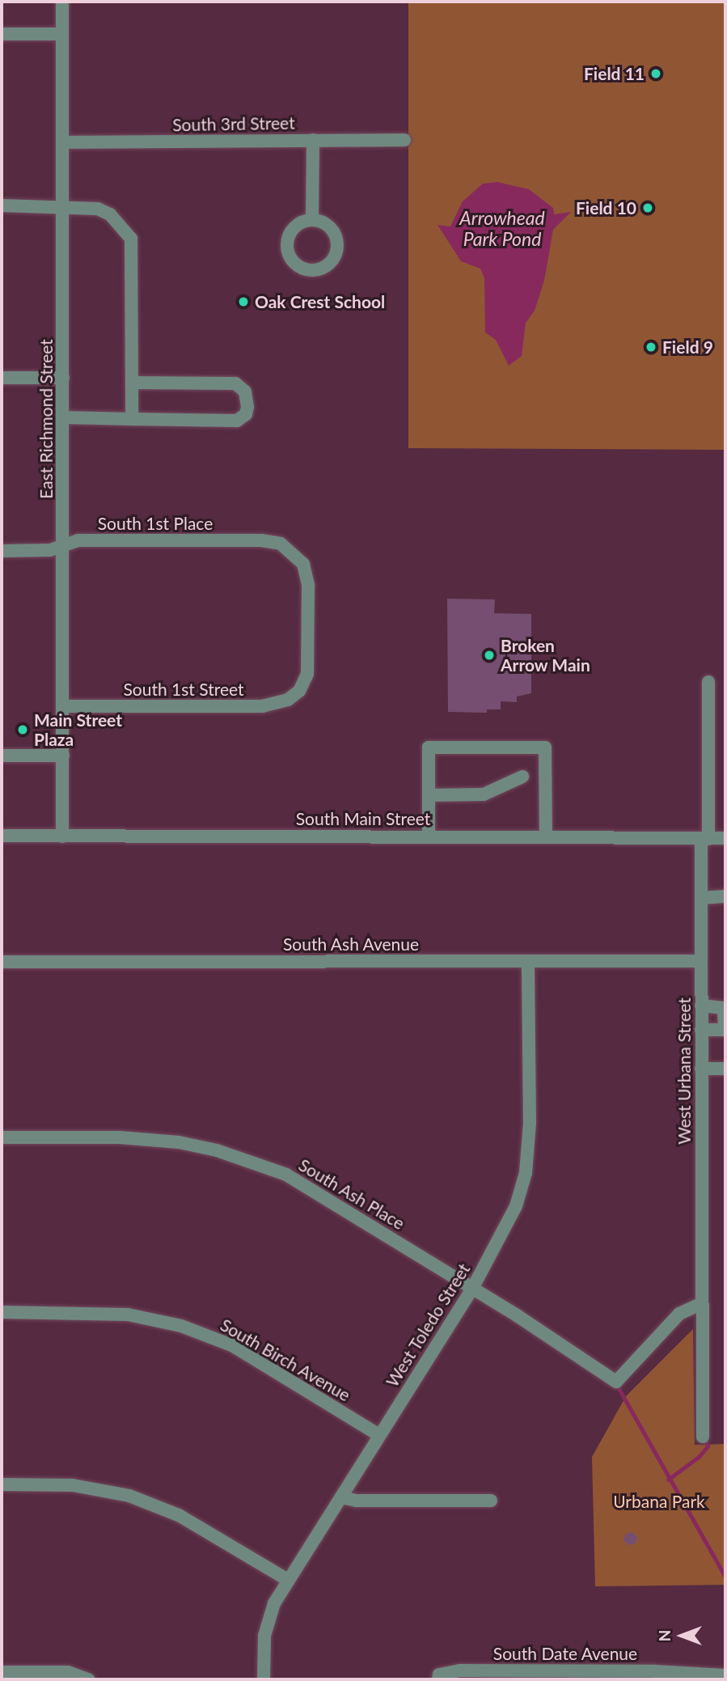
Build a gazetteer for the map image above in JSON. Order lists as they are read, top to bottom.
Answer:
{
  "streets": {
    "street": [
      "South 3rd Street",
      "East Richmond Street",
      "South 1st Place",
      "South 1st Street",
      "South Main Street",
      "South Ash Avenue",
      "West Urbana Street",
      "South Ash Place",
      "West Toledo Street",
      "South Birch Avenue",
      "South Date Avenue"
    ]
  },
  "crossings": [
    ["South 3rd Street", "East Richmond Street"],
    ["East Richmond Street", "South 1st Place"],
    ["East Richmond Street", "South 1st Street"],
    ["East Richmond Street", "South Main Street"],
    ["South 1st Place", "South 1st Street"],
    ["South Main Street", "West Urbana Street"],
    ["South Ash Avenue", "West Urbana Street"],
    ["South Ash Avenue", "West Toledo Street"],
    ["West Urbana Street", "South Ash Place"],
    ["South Ash Place", "West Toledo Street"],
    ["West Toledo Street", "South Birch Avenue"]
  ],
  "water": ["Arrowhead Park Pond"],
  "parks": ["Urbana Park"],
  "places": [
    "Field 11",
    "Field 10",
    "Oak Crest School",
    "Field 9",
    "Broken Arrow Main",
    "Main Street Plaza"
  ],
  "north": "left"
}
